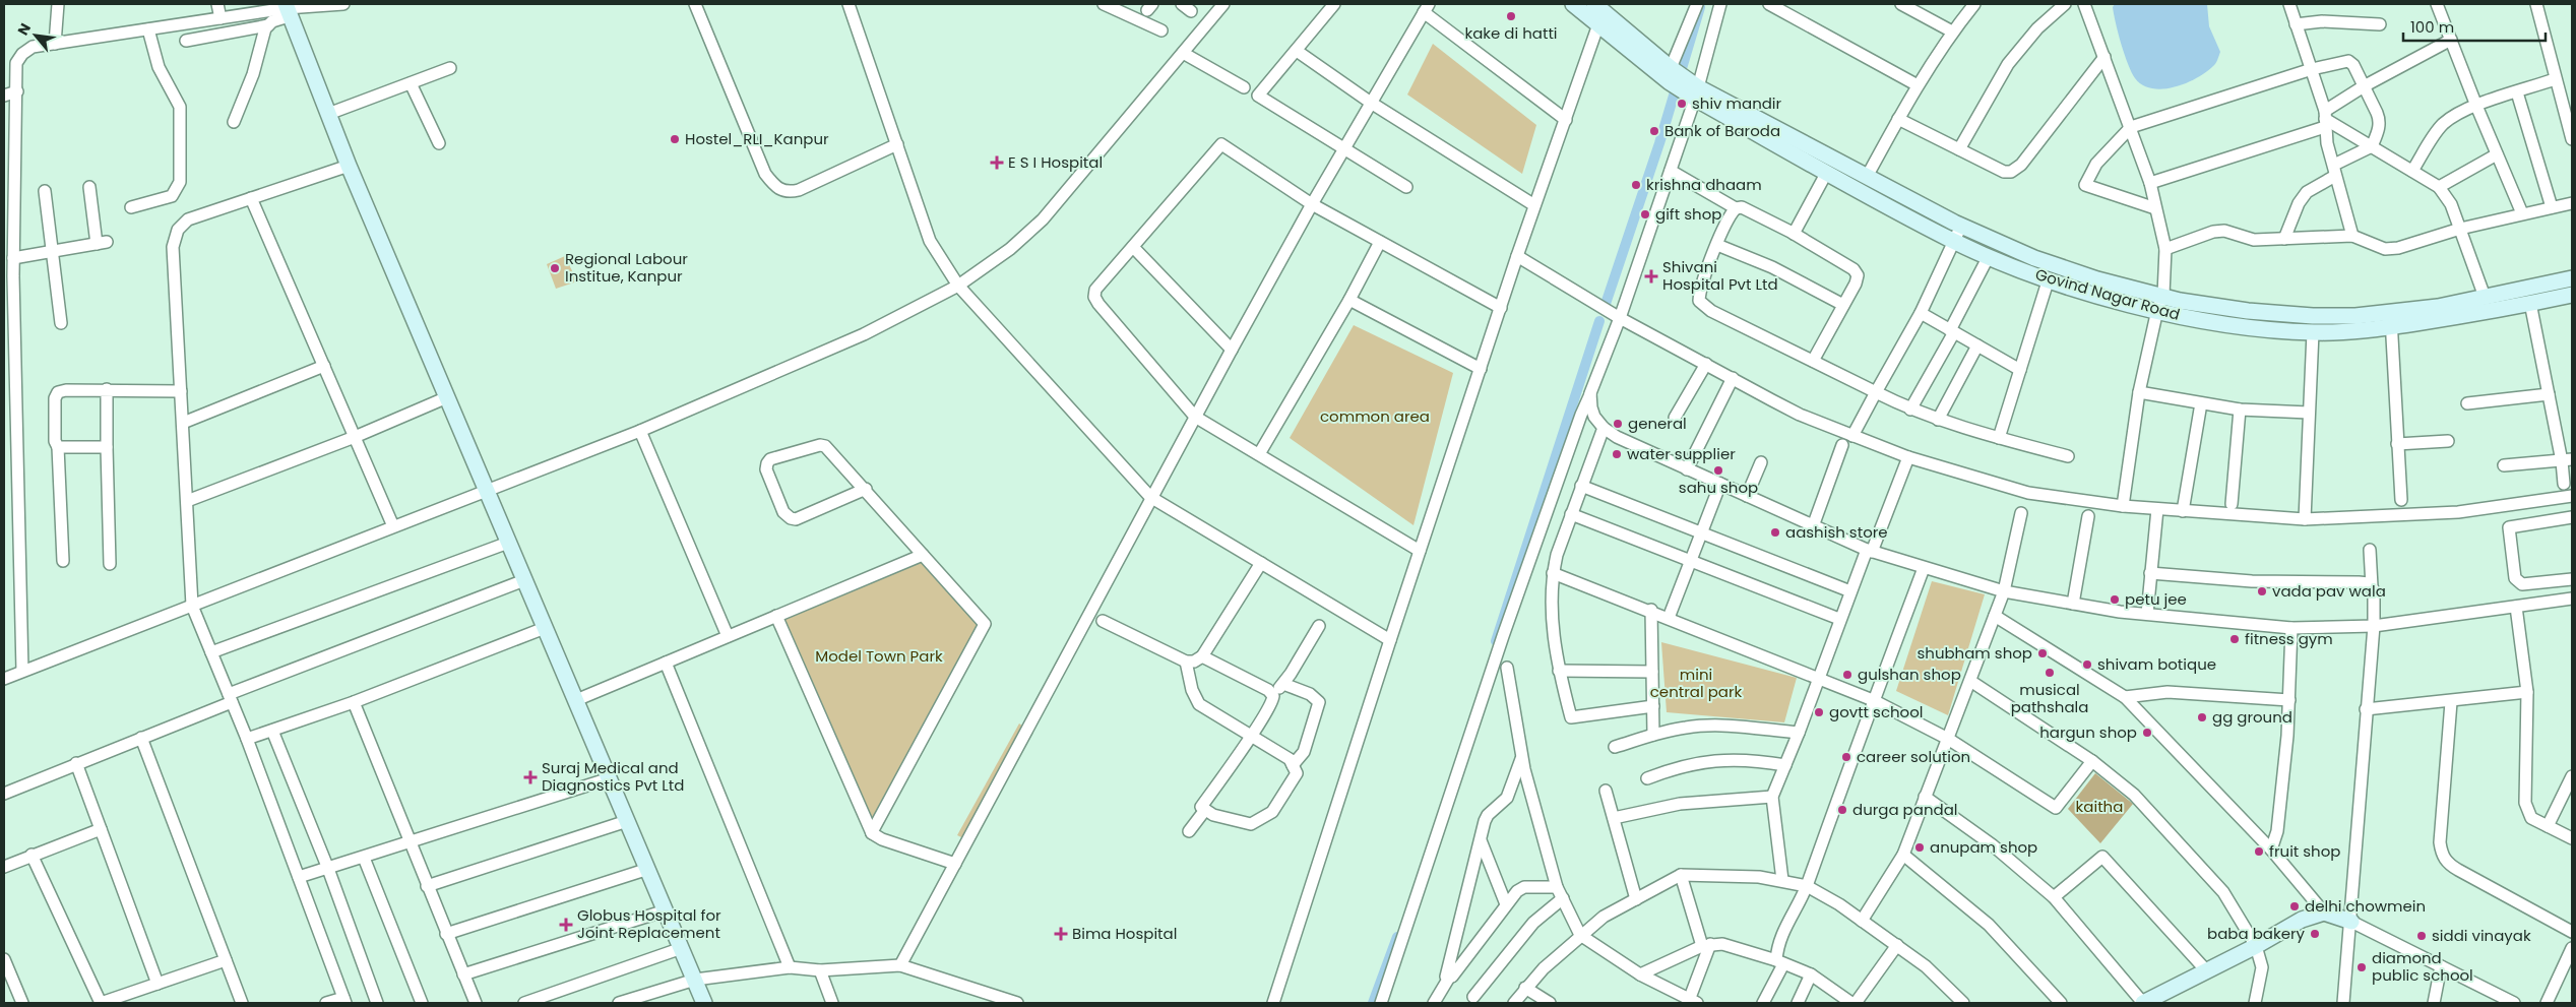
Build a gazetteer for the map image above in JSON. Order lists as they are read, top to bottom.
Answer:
{
  "streets": {
    "main road": ["Govind Nagar Road"]
  },
  "parks": [
    "common area",
    "Model Town Park",
    "mini central park",
    "kaitha"
  ],
  "places": {
    "other": [
      "kake di hatti",
      "shiv mandir",
      "Bank of Baroda",
      "Hostel_RLI_Kanpur",
      "krishna dhaam",
      "gift shop",
      "Regional Labour Institue, Kanpur",
      "general",
      "water supplier",
      "sahu shop",
      "aashish store",
      "vada pav wala",
      "petu jee",
      "fitness gym",
      "shubham shop",
      "shivam botique",
      "musical pathshala",
      "gulshan shop",
      "govtt school",
      "gg ground",
      "hargun shop",
      "career solution",
      "durga pandal",
      "anupam shop",
      "fruit shop",
      "delhi chowmein",
      "baba bakery",
      "siddi vinayak",
      "diamond public school"
    ],
    "health": [
      "E S I Hospital",
      "Shivani Hospital Pvt Ltd",
      "Suraj Medical and Diagnostics Pvt Ltd",
      "Globus Hospital for Joint Replacement",
      "Bima Hospital"
    ]
  },
  "scale_bar": "100 m",
  "north": "top left"
}
